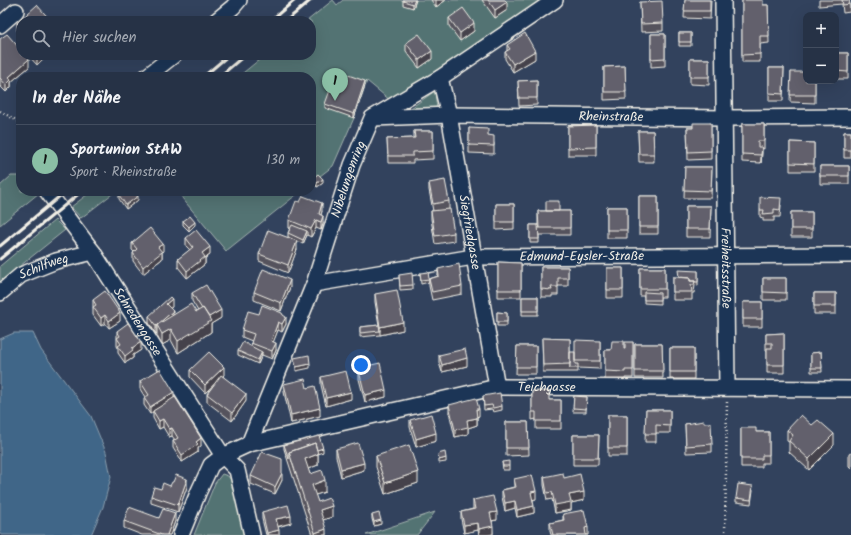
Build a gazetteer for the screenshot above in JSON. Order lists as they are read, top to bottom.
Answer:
{
  "streets": {
    "street": [
      "Rheinstraße",
      "Nibelungenring",
      "Siegfriedgasse",
      "Edmund-Eysler-Straße",
      "Freiheitsstraße",
      "Schilfweg",
      "Schredengasse",
      "Teichgasse"
    ]
  },
  "crossings": [
    ["Rheinstraße", "Nibelungenring"],
    ["Rheinstraße", "Siegfriedgasse"],
    ["Rheinstraße", "Freiheitsstraße"],
    ["Nibelungenring", "Edmund-Eysler-Straße"],
    ["Nibelungenring", "Teichgasse"],
    ["Siegfriedgasse", "Edmund-Eysler-Straße"],
    ["Siegfriedgasse", "Teichgasse"],
    ["Edmund-Eysler-Straße", "Freiheitsstraße"],
    ["Freiheitsstraße", "Teichgasse"],
    ["Schilfweg", "Schredengasse"]
  ],
  "page": {
    "map_buttons": ["+", "−"],
    "search": "Hier suchen",
    "pins": "1",
    "heading": "In der Nähe",
    "list": [
      {
        "mark": "1",
        "name": "Sportunion StAW",
        "note": "Sport · Rheinstraße",
        "value": "130 m"
      }
    ]
  }
}
